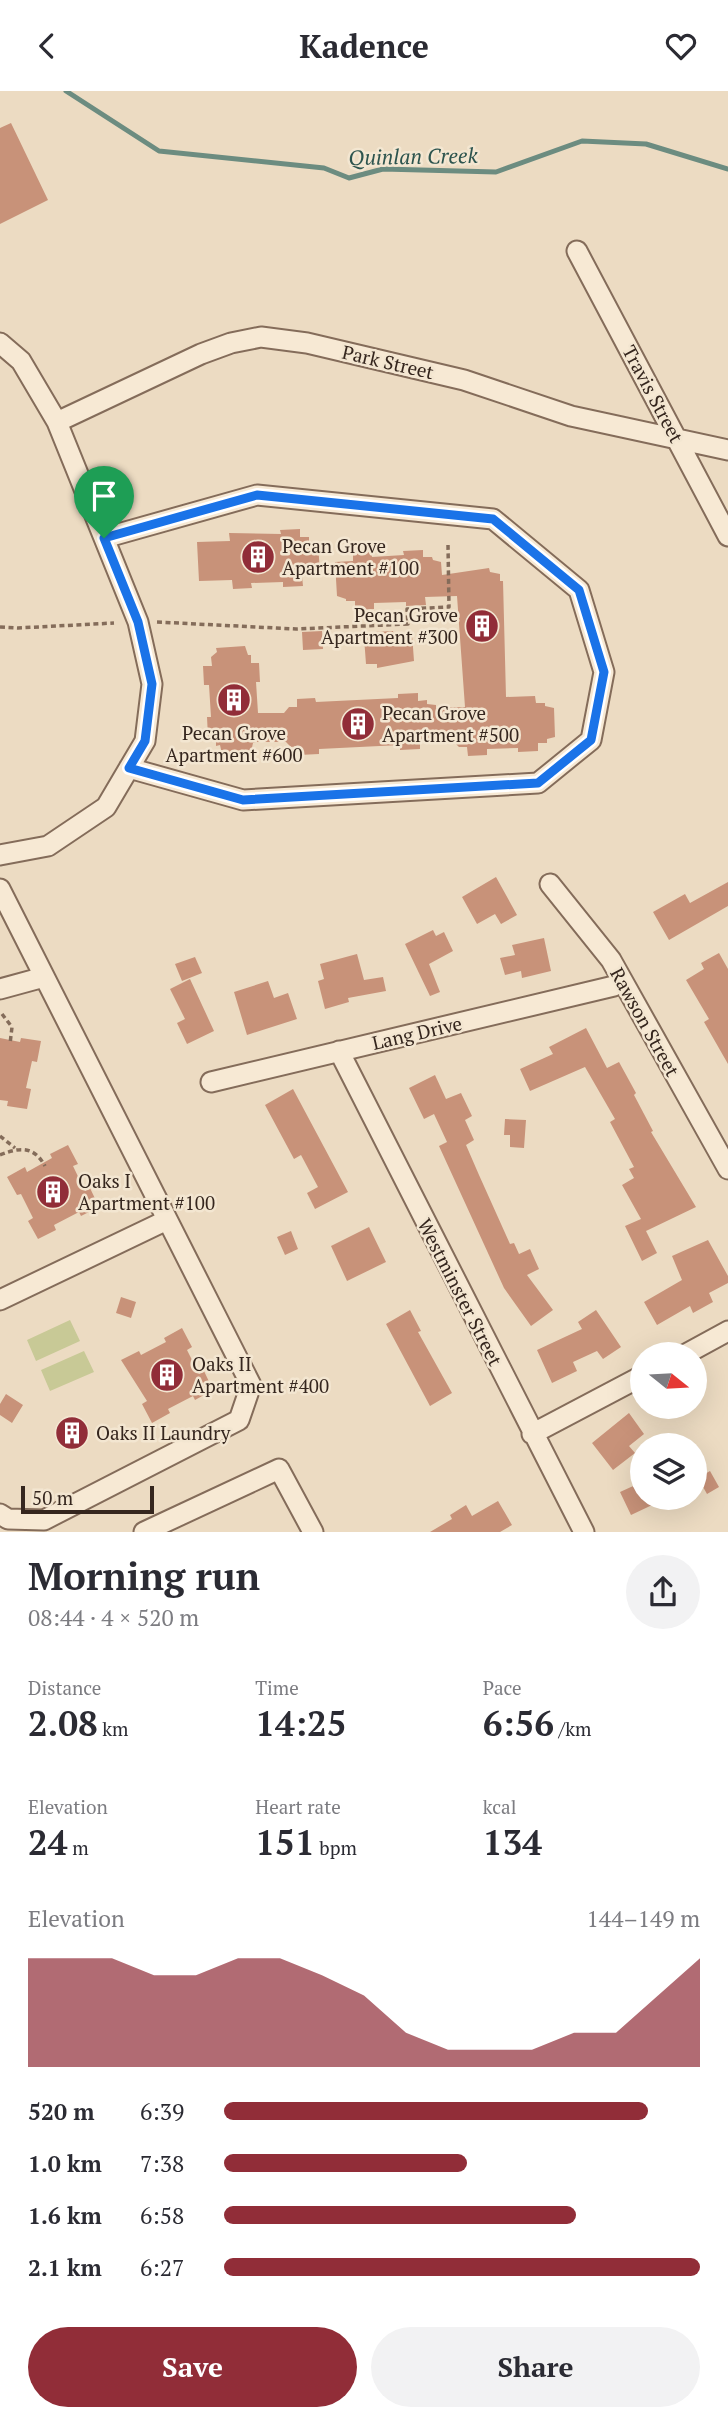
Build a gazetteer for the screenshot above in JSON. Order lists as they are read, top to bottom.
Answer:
{
  "streets": {
    "street": [
      "Park Street",
      "Travis Street",
      "Rawson Street",
      "Lang Drive",
      "Westminster Street"
    ]
  },
  "crossings": [
    ["Park Street", "Travis Street"],
    ["Rawson Street", "Lang Drive"],
    ["Lang Drive", "Westminster Street"]
  ],
  "water": ["Quinlan Creek"],
  "places": {
    "building": [
      "Pecan Grove Apartment #100",
      "Pecan Grove Apartment #300",
      "Pecan Grove Apartment #600",
      "Pecan Grove Apartment #500",
      "Oaks I Apartment #100",
      "Oaks II Apartment #400",
      "Oaks II Laundry"
    ]
  },
  "scale_bar": "50 m",
  "north": "right",
  "page": {
    "header": "Kadence",
    "scale": "50 m",
    "heading": ["Morning run", "08:44 · 4 × 520 m"],
    "stats": [
      ["Distance", "2.08 km"],
      ["Time", "14:25"],
      ["Pace", "6:56 /km"],
      ["Elevation", "24 m"],
      ["Heart rate", "151 bpm"],
      ["kcal", "134"]
    ],
    "chart": ["Elevation", "144–149 m"],
    "list": [
      {
        "name": "520 m",
        "note": "6:39"
      },
      {
        "name": "1.0 km",
        "note": "7:38"
      },
      {
        "name": "1.6 km",
        "note": "6:58"
      },
      {
        "name": "2.1 km",
        "note": "6:27"
      }
    ],
    "buttons": ["Save", "Share"]
  }
}
